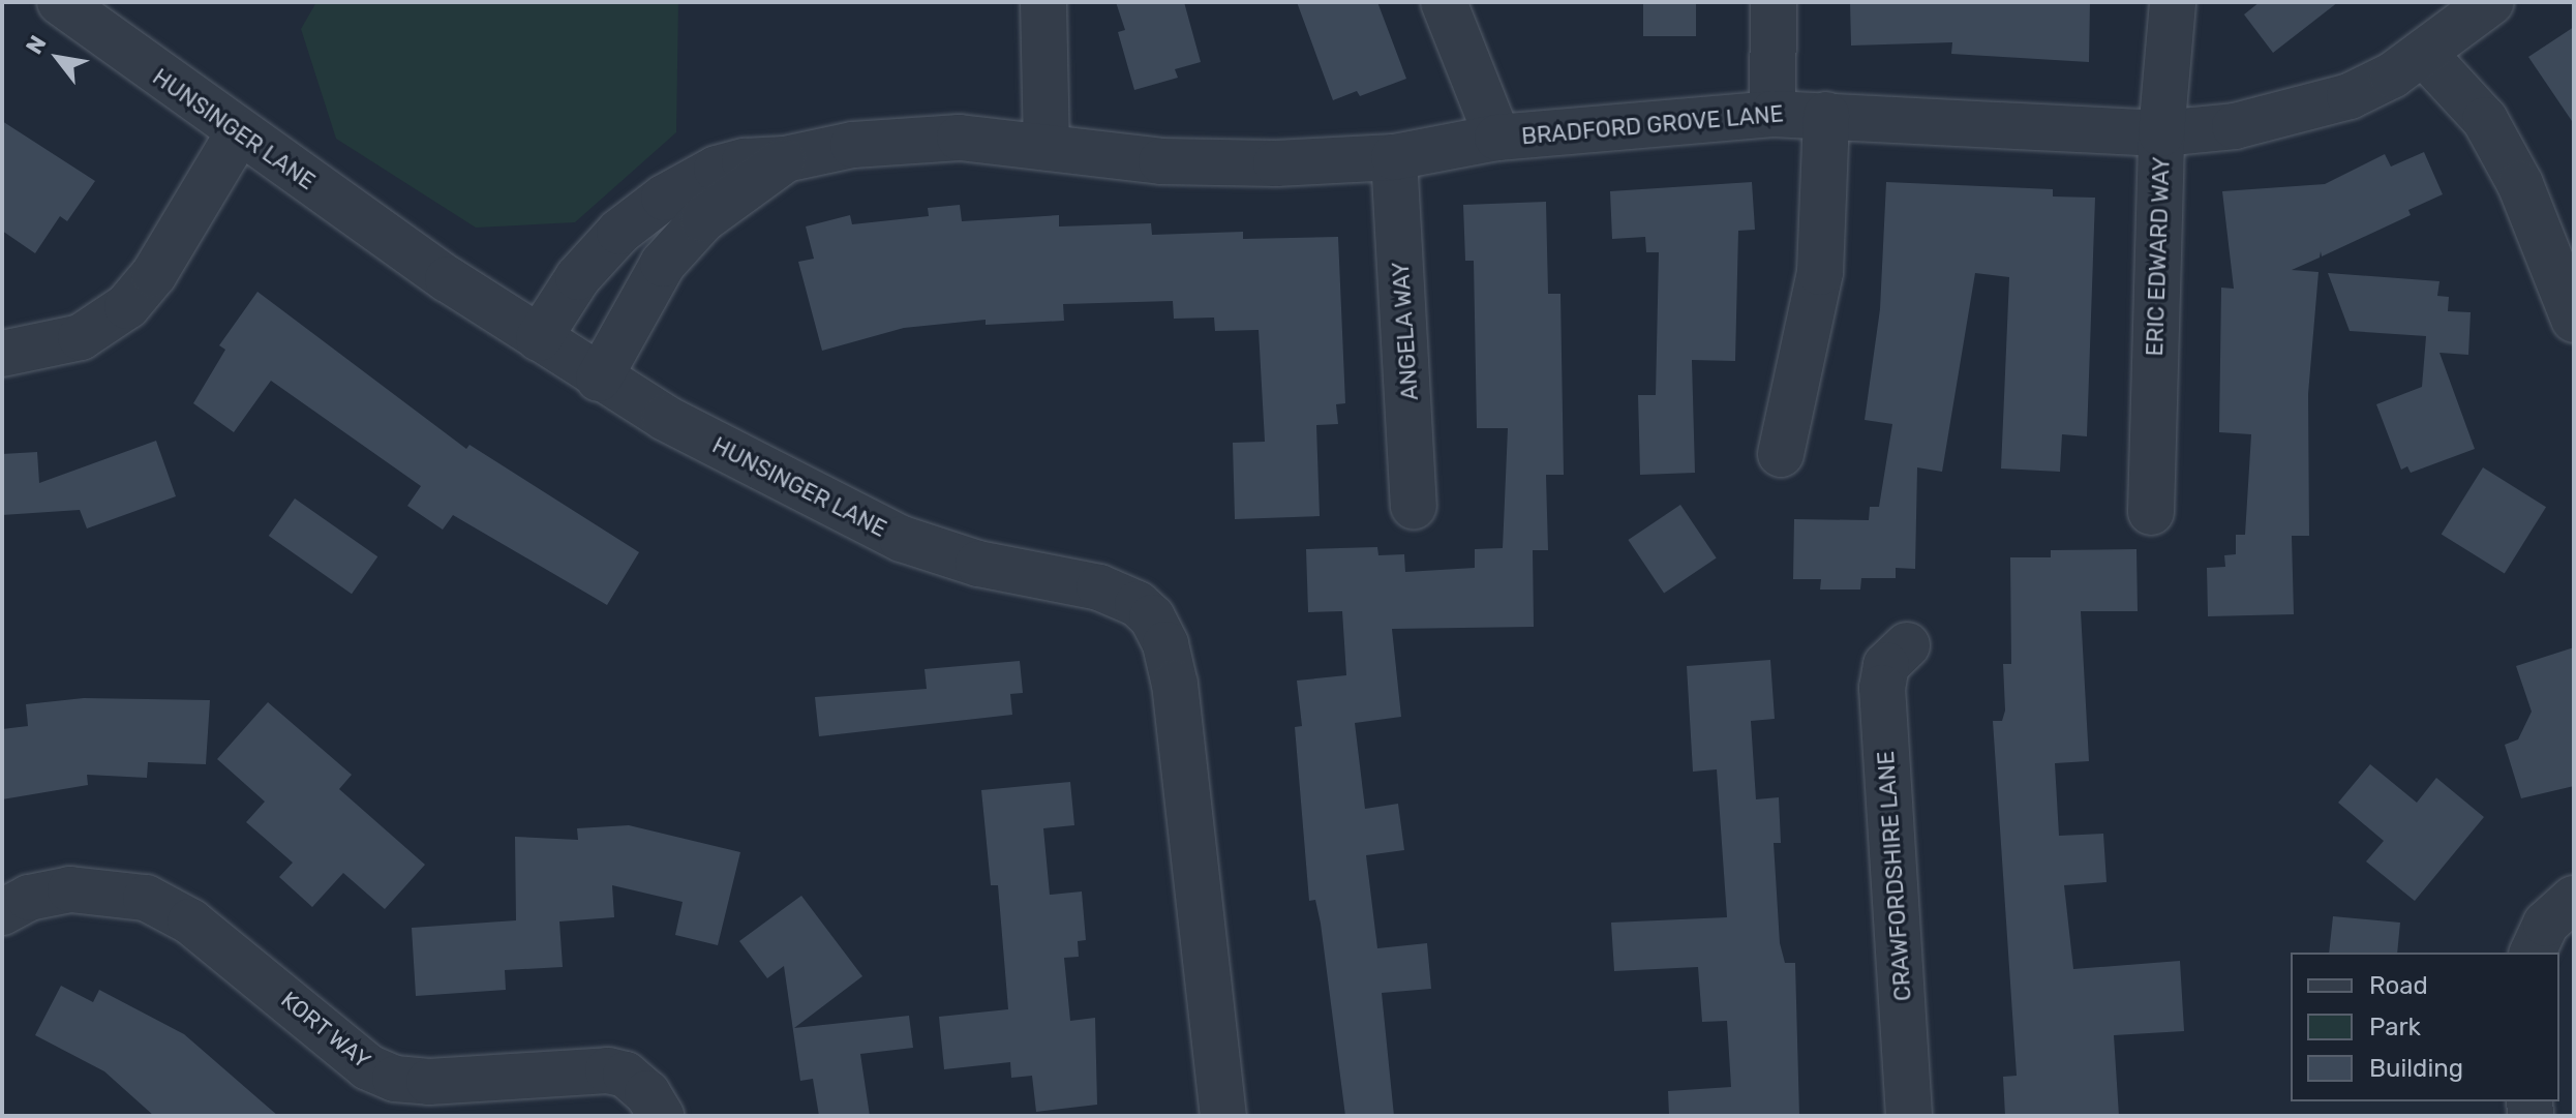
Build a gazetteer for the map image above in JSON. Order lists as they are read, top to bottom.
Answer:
{
  "streets": {
    "street": [
      "BRADFORD GROVE LANE",
      "HUNSINGER LANE",
      "ERIC EDWARD WAY",
      "ANGELA WAY",
      "CRAWFORDSHIRE LANE",
      "KORT WAY"
    ]
  },
  "crossings": [
    ["BRADFORD GROVE LANE", "HUNSINGER LANE"],
    ["BRADFORD GROVE LANE", "ERIC EDWARD WAY"],
    ["BRADFORD GROVE LANE", "ANGELA WAY"]
  ],
  "legend": ["Road", "Park", "Building"],
  "north": "top left"
}
